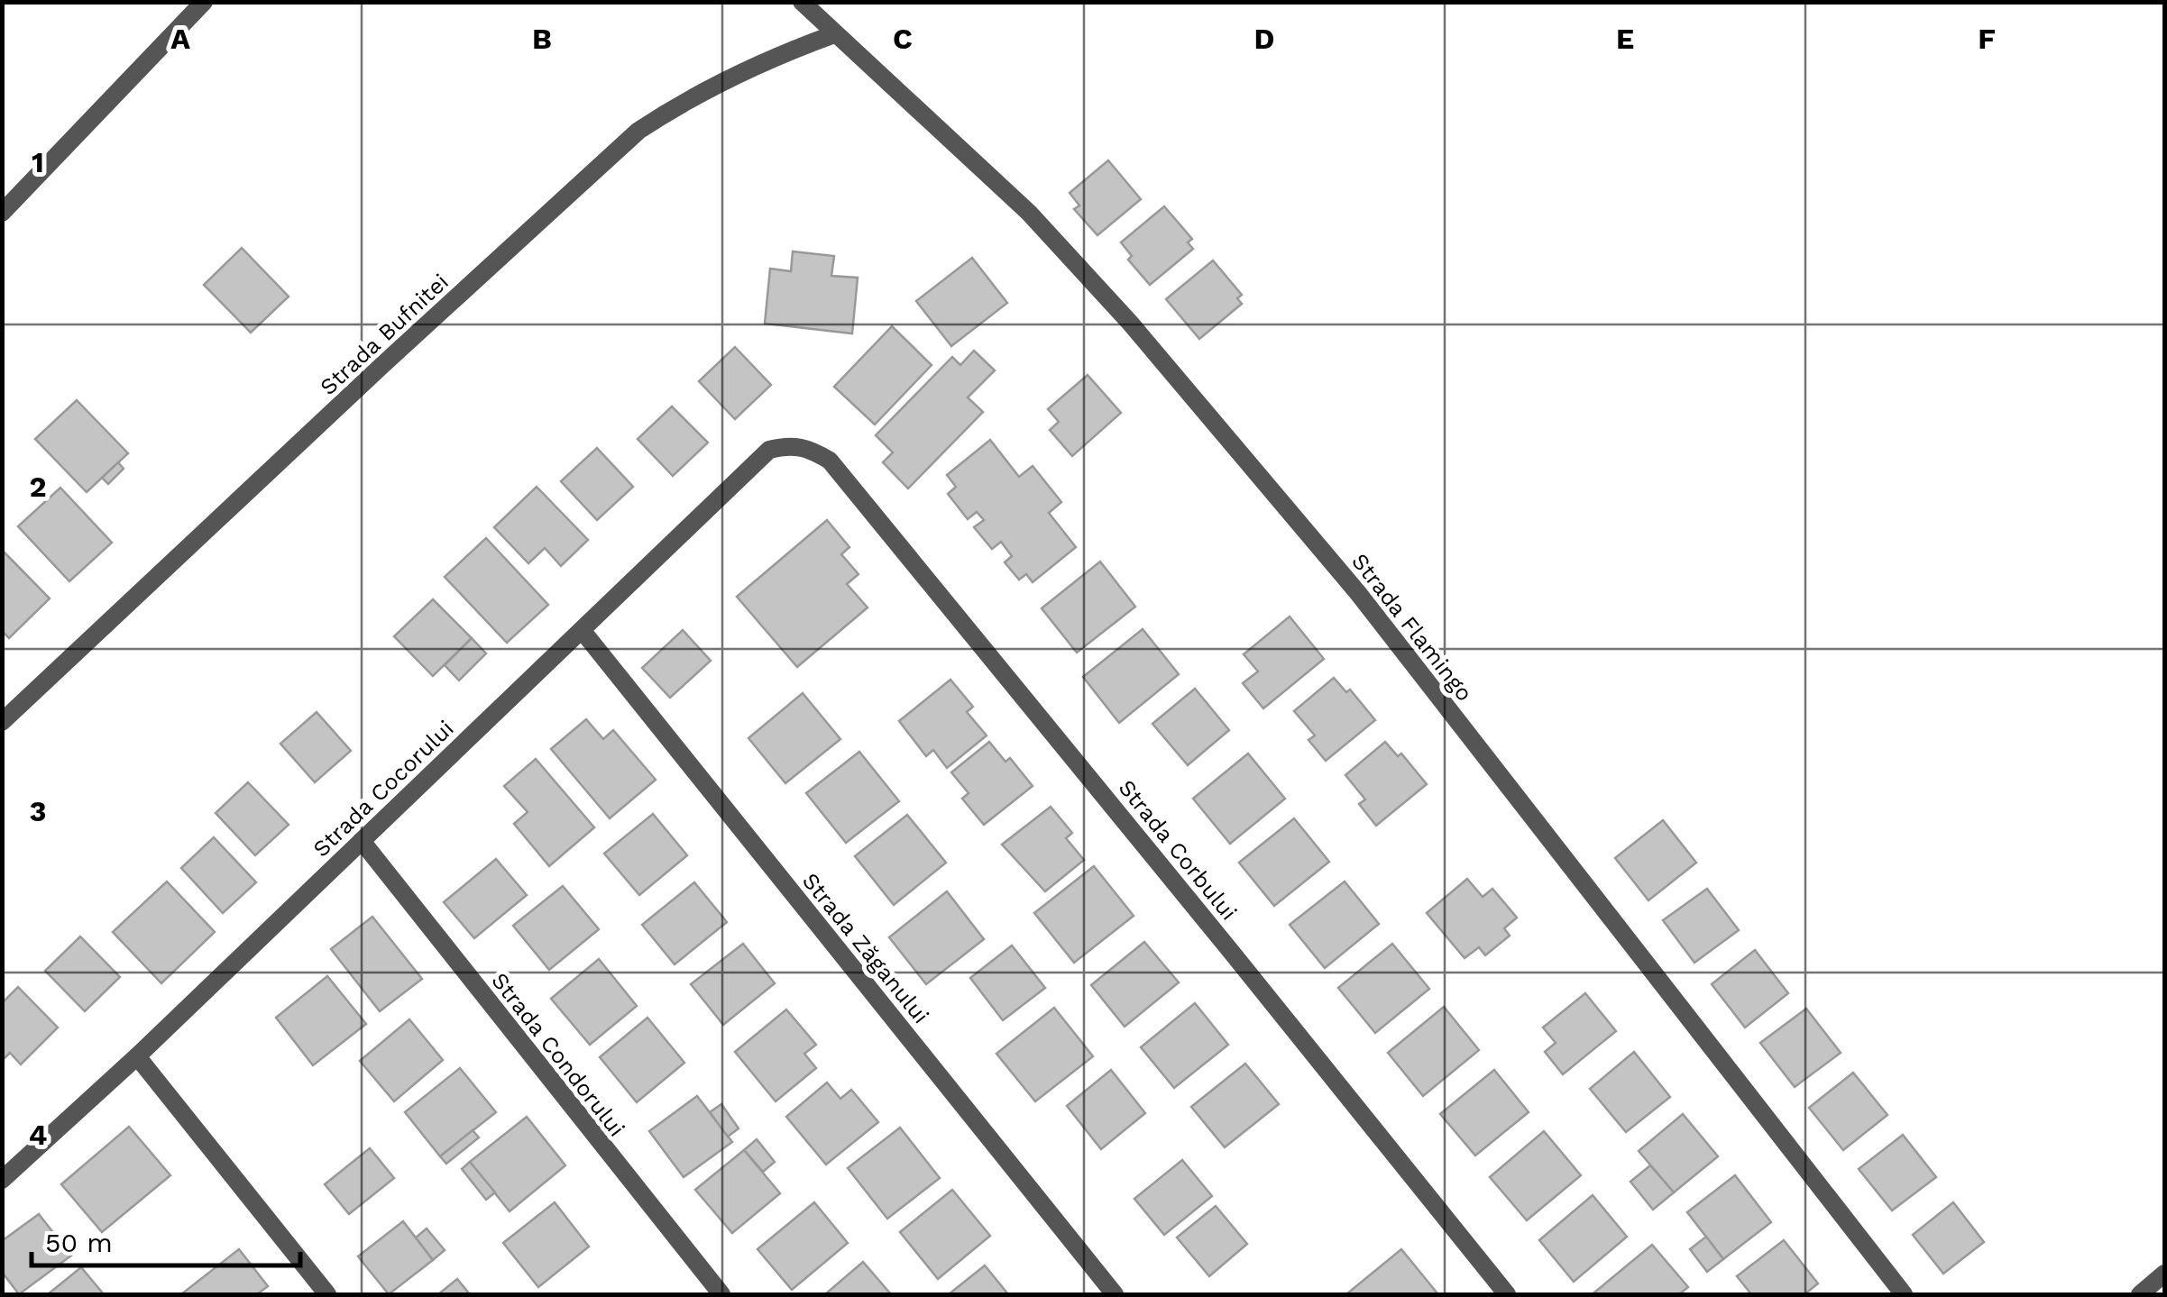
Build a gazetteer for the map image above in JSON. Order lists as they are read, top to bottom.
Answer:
{
  "streets": {
    "street": [
      "Strada Bufnitei",
      "Strada Flamingo",
      "Strada Cocorului",
      "Strada Corbului",
      "Strada Zăganului",
      "Strada Condorului"
    ]
  },
  "crossings": [
    ["Strada Bufnitei", "Strada Flamingo"],
    ["Strada Cocorului", "Strada Corbului"],
    ["Strada Cocorului", "Strada Zăganului"],
    ["Strada Cocorului", "Strada Condorului"]
  ],
  "scale_bar": "50 m",
  "grid": {
    "columns": [
      "A",
      "B",
      "C",
      "D",
      "E",
      "F"
    ],
    "rows": [
      "1",
      "2",
      "3",
      "4"
    ]
  }
}
